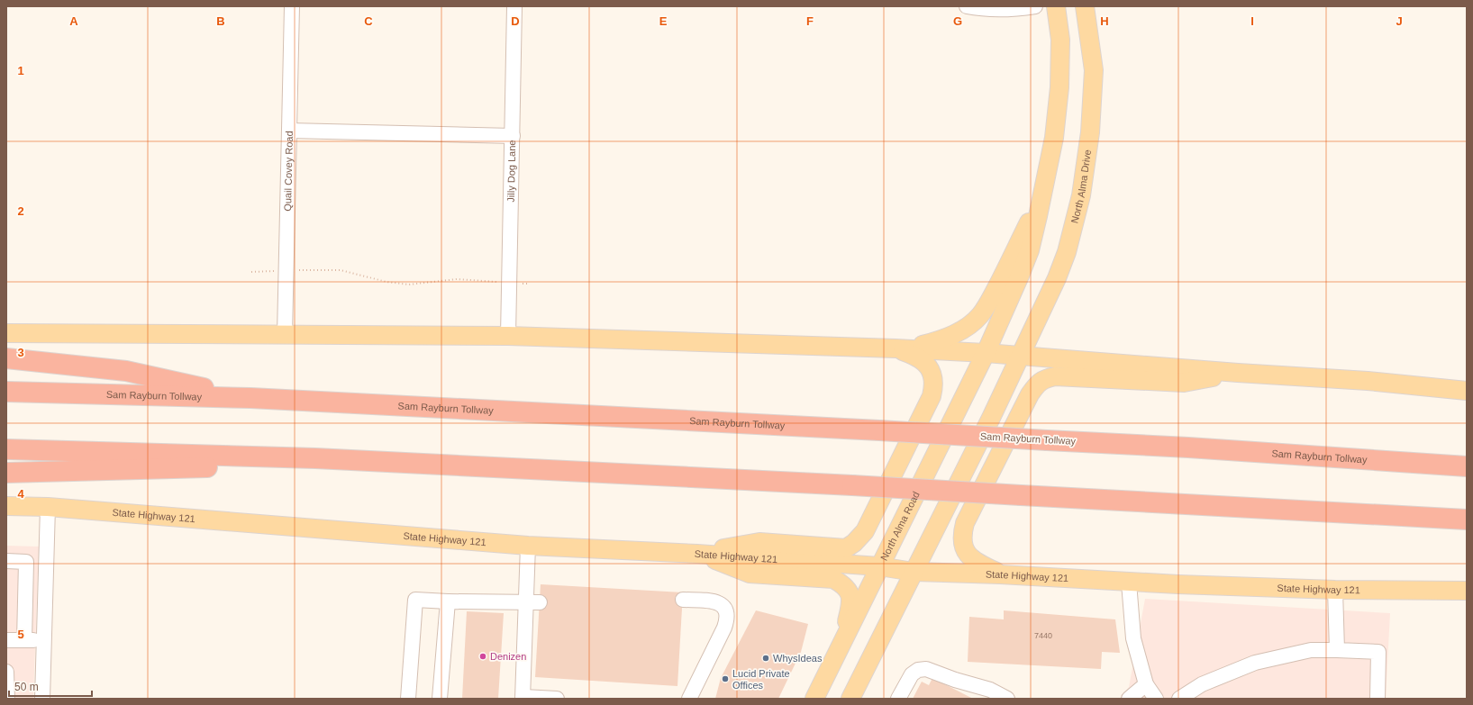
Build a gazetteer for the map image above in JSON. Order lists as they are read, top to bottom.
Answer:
{
  "streets": {
    "highway": ["Sam Rayburn Tollway"],
    "main road": ["North Alma Drive", "State Highway 121", "North Alma Road"],
    "street": ["Quail Covey Road", "Jilly Dog Lane"]
  },
  "crossings": [
    ["State Highway 121", "North Alma Road"]
  ],
  "places": ["Denizen", "WhysIdeas", "Lucid Private Offices"],
  "house_numbers": ["7440"],
  "scale_bar": "50 m",
  "grid": {
    "columns": [
      "A",
      "B",
      "C",
      "D",
      "E",
      "F",
      "G",
      "H",
      "I",
      "J"
    ],
    "rows": [
      "1",
      "2",
      "3",
      "4",
      "5"
    ]
  }
}
